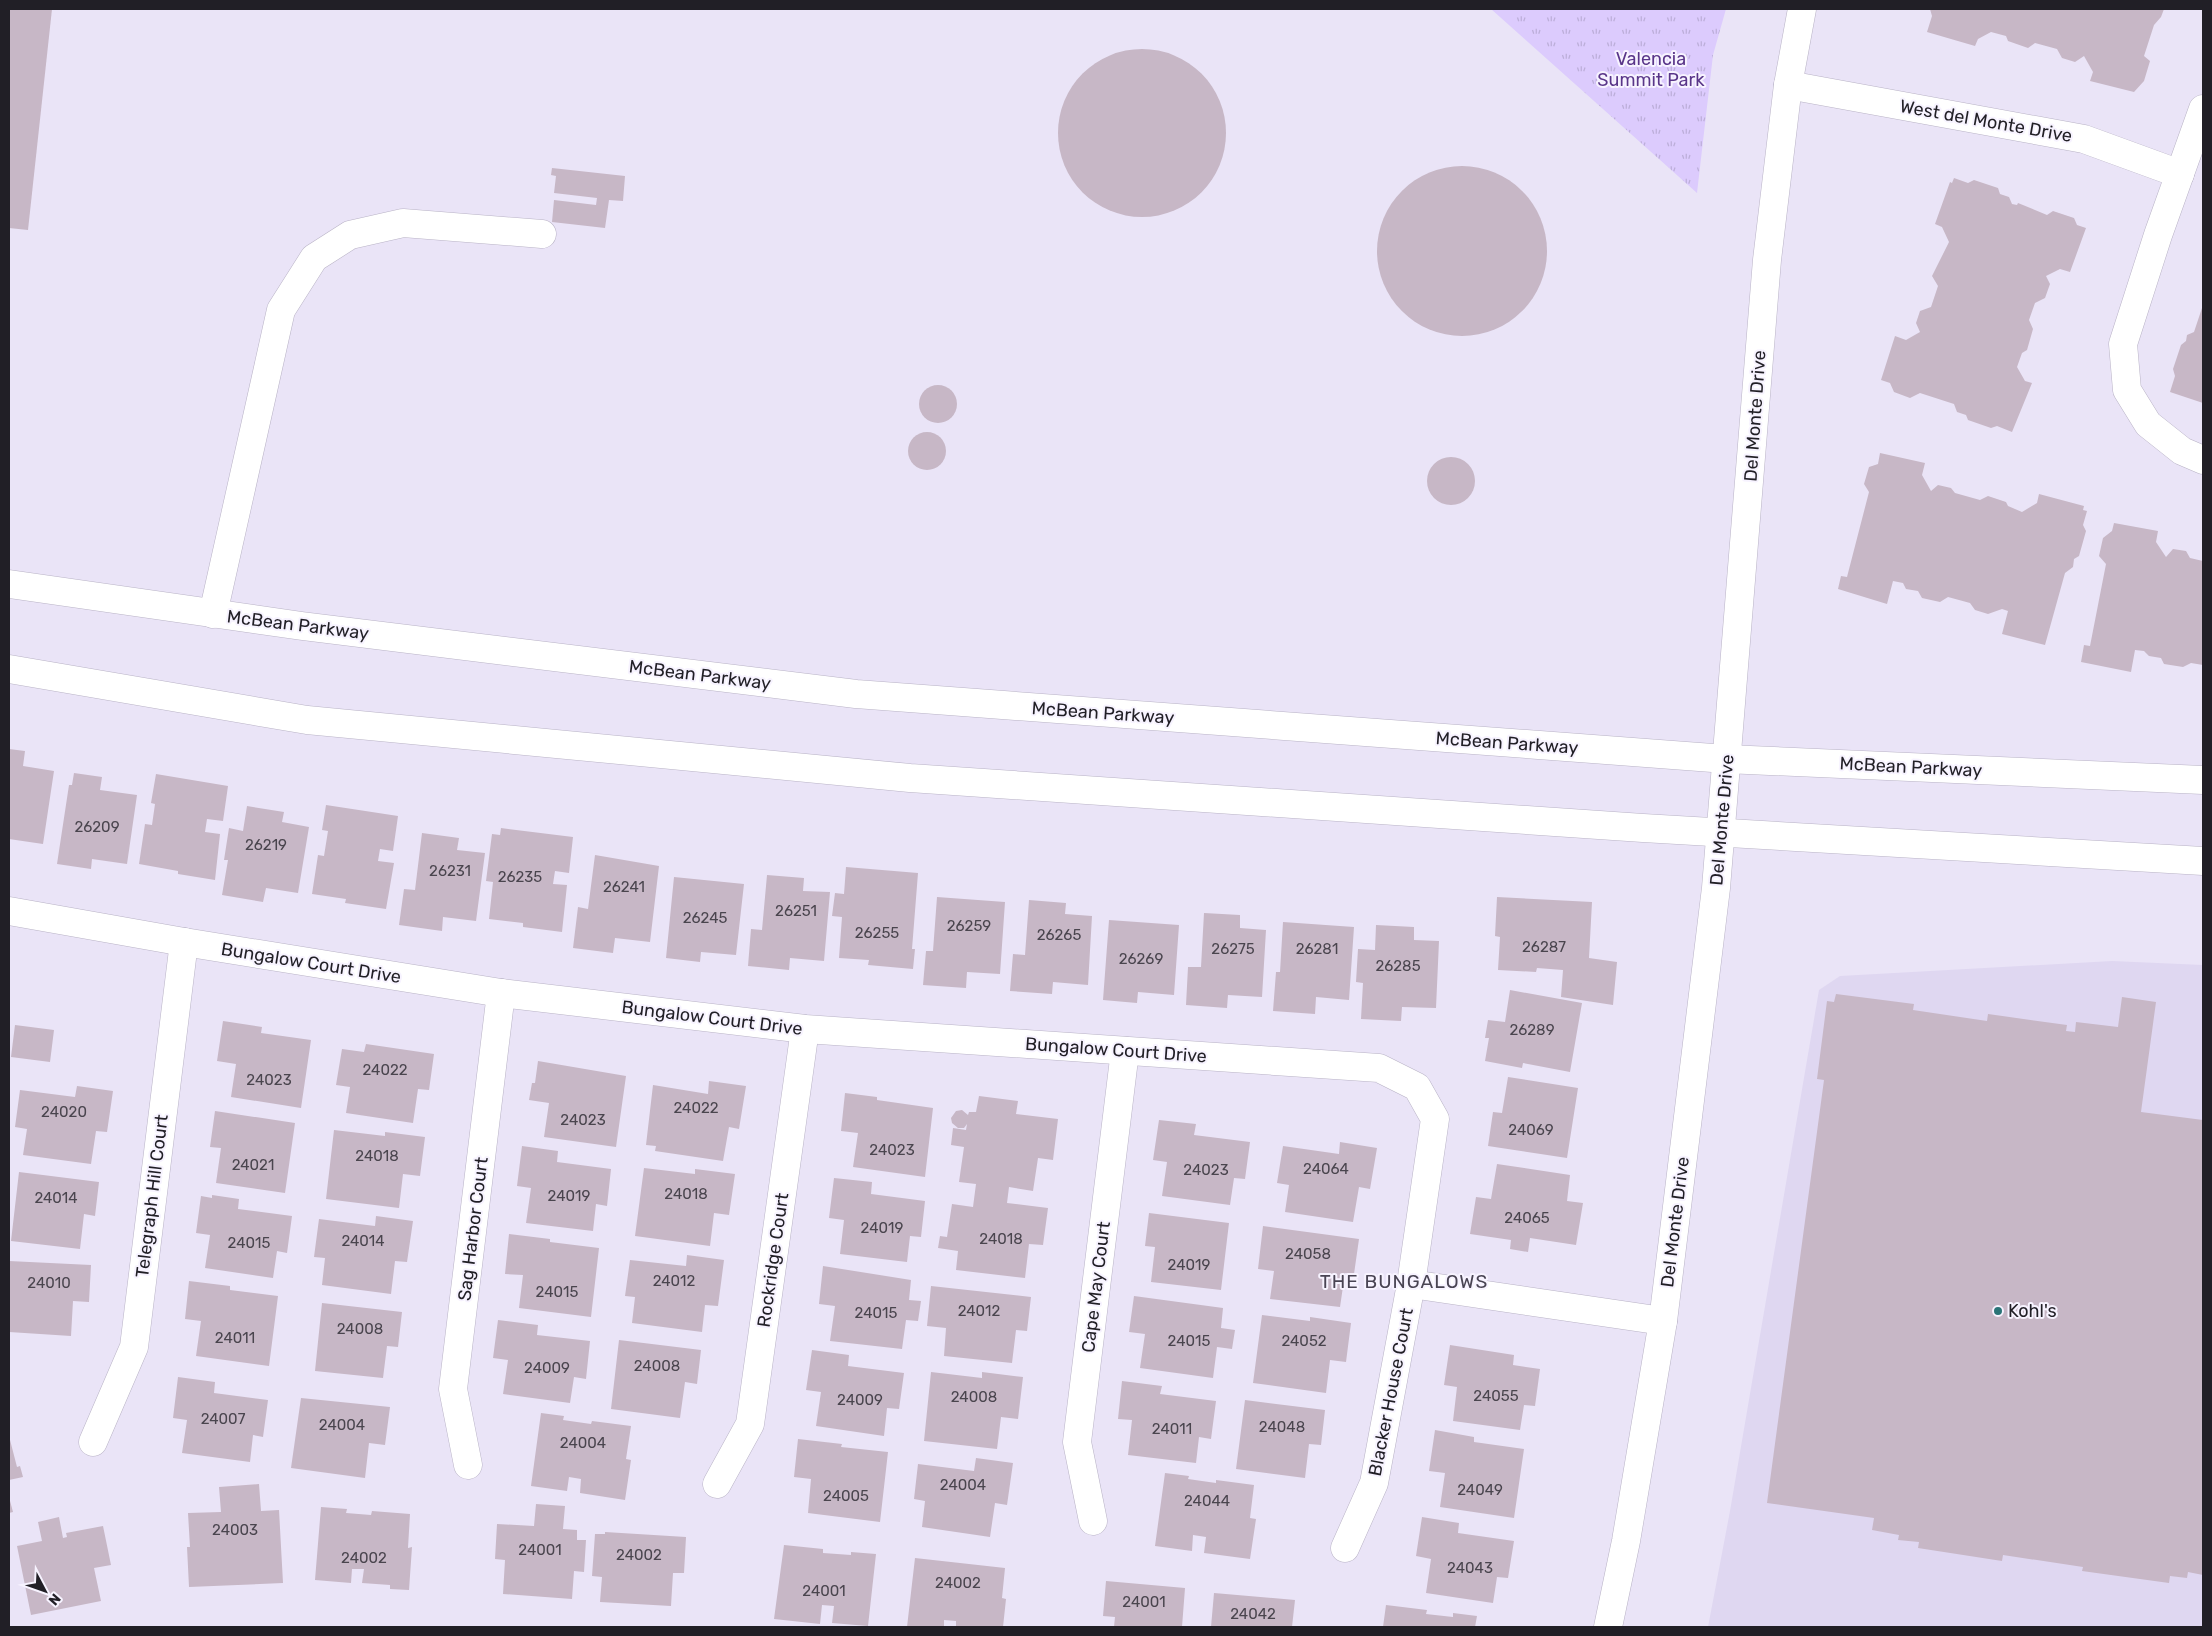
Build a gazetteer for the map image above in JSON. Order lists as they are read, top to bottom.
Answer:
{
  "streets": {
    "street": [
      "West del Monte Drive",
      "Del Monte Drive",
      "McBean Parkway",
      "Bungalow Court Drive",
      "Telegraph Hill Court",
      "Sag Harbor Court",
      "Rockridge Court",
      "Cape May Court",
      "Blacker House Court"
    ]
  },
  "crossings": [
    ["West del Monte Drive", "Del Monte Drive"],
    ["Del Monte Drive", "McBean Parkway"],
    ["Bungalow Court Drive", "Telegraph Hill Court"],
    ["Bungalow Court Drive", "Sag Harbor Court"],
    ["Bungalow Court Drive", "Rockridge Court"],
    ["Bungalow Court Drive", "Cape May Court"],
    ["Bungalow Court Drive", "Blacker House Court"]
  ],
  "districts": ["THE BUNGALOWS"],
  "parks": ["Valencia Summit Park"],
  "places": ["Kohl's"],
  "house_numbers": [
    "26209",
    "26219",
    "26231",
    "26235",
    "26241",
    "26251",
    "26245",
    "26259",
    "26255",
    "26265",
    "26287",
    "26275",
    "26281",
    "26269",
    "26285",
    "26289",
    "24022",
    "24023",
    "24022",
    "24020",
    "24023",
    "24069",
    "24023",
    "24018",
    "24021",
    "24064",
    "24023",
    "24018",
    "24019",
    "24014",
    "24065",
    "24019",
    "24018",
    "24014",
    "24015",
    "24058",
    "24019",
    "24012",
    "24010",
    "24015",
    "24012",
    "24015",
    "24008",
    "24011",
    "24015",
    "24052",
    "24008",
    "24009",
    "24055",
    "24008",
    "24009",
    "24007",
    "24004",
    "24048",
    "24011",
    "24004",
    "24004",
    "24049",
    "24005",
    "24044",
    "24003",
    "24001",
    "24002",
    "24002",
    "24043",
    "24002",
    "24001",
    "24001",
    "24042"
  ],
  "north": "bottom right"
}
